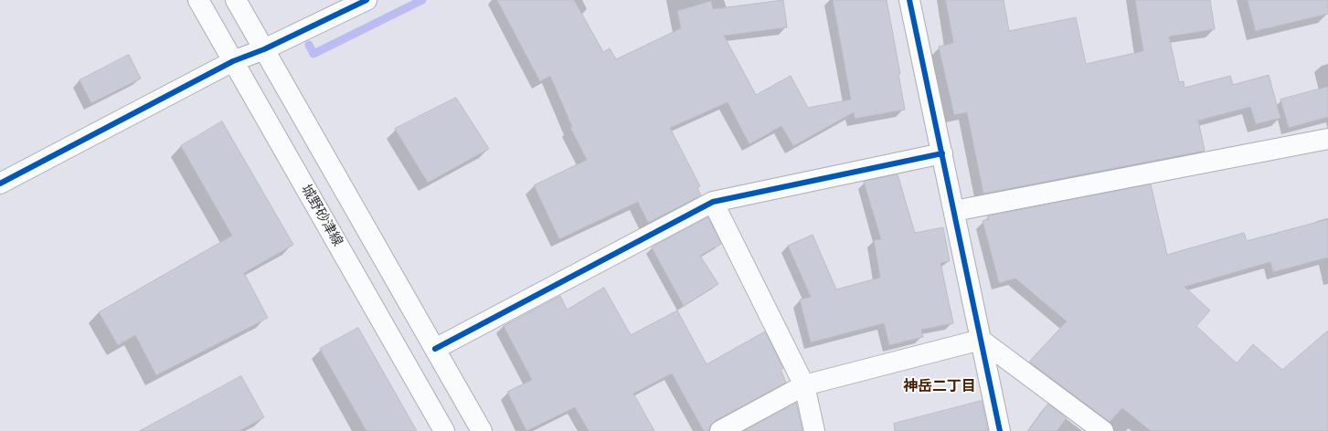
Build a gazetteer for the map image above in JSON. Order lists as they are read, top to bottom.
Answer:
{
  "streets": {
    "street": ["城野砂津線"]
  },
  "districts": ["神岳二丁目"]
}
